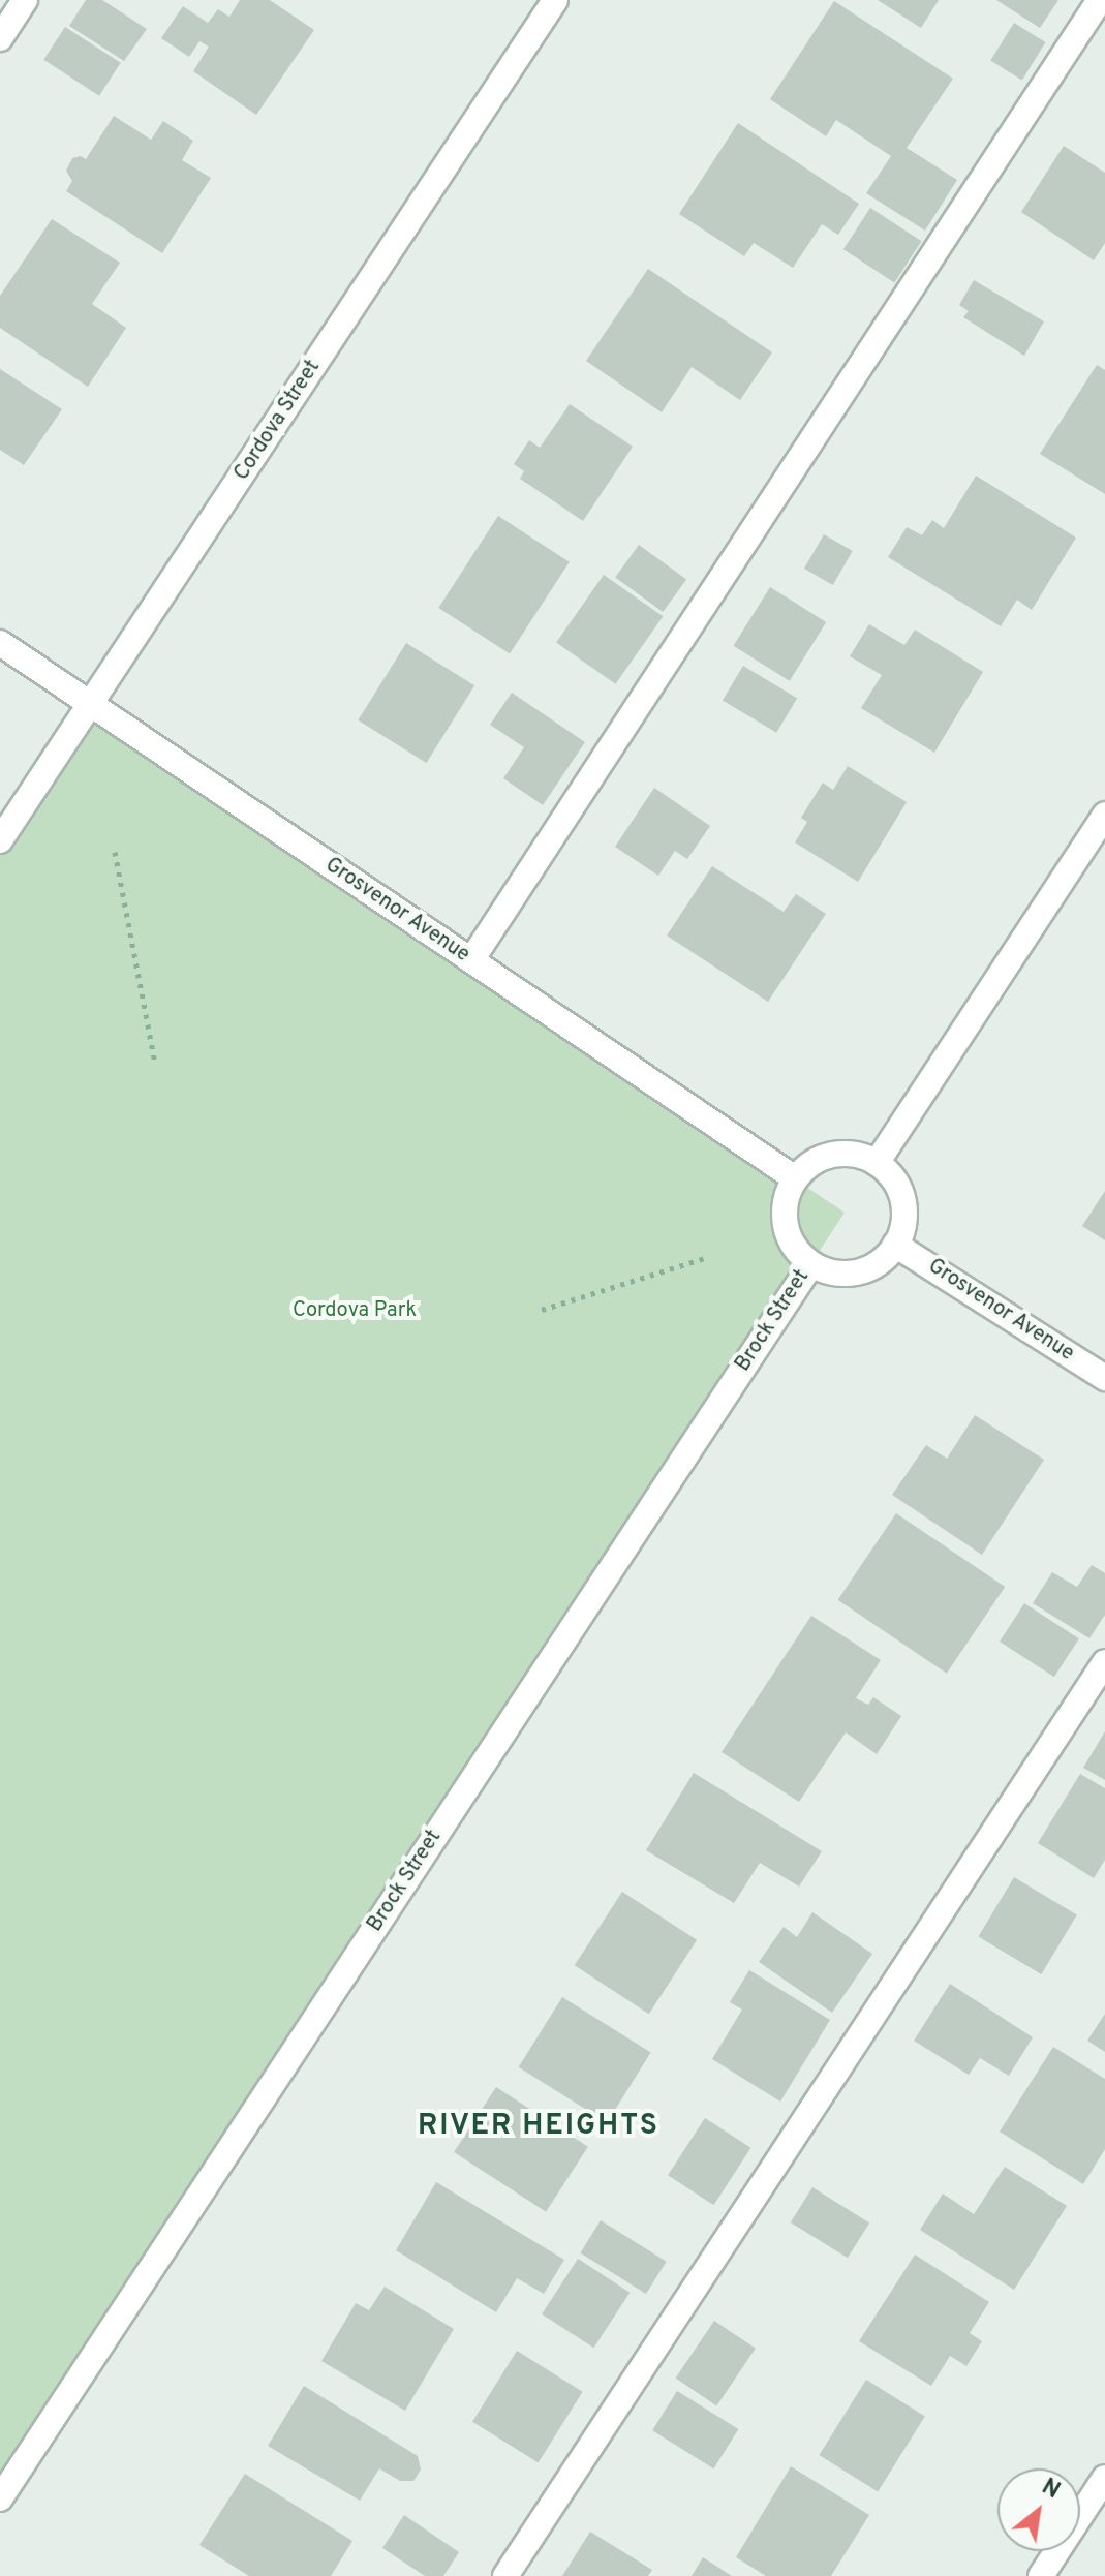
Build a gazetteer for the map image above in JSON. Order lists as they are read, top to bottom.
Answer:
{
  "streets": {
    "street": ["Cordova Street", "Grosvenor Avenue", "Brock Street"]
  },
  "crossings": [
    ["Cordova Street", "Grosvenor Avenue"],
    ["Grosvenor Avenue", "Brock Street"]
  ],
  "districts": ["RIVER HEIGHTS"],
  "parks": ["Cordova Park"],
  "north": "top right"
}
